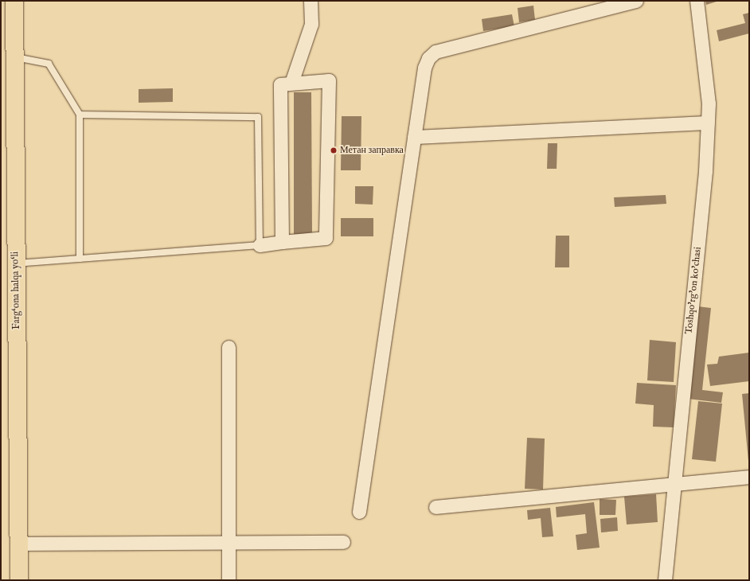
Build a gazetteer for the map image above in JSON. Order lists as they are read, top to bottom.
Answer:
{
  "streets": {
    "highway": ["Farg‘ona halqa yo‘li"],
    "street": ["Toshqo'rg'on ko'chasi"]
  },
  "places": ["Метан заправка"]
}
